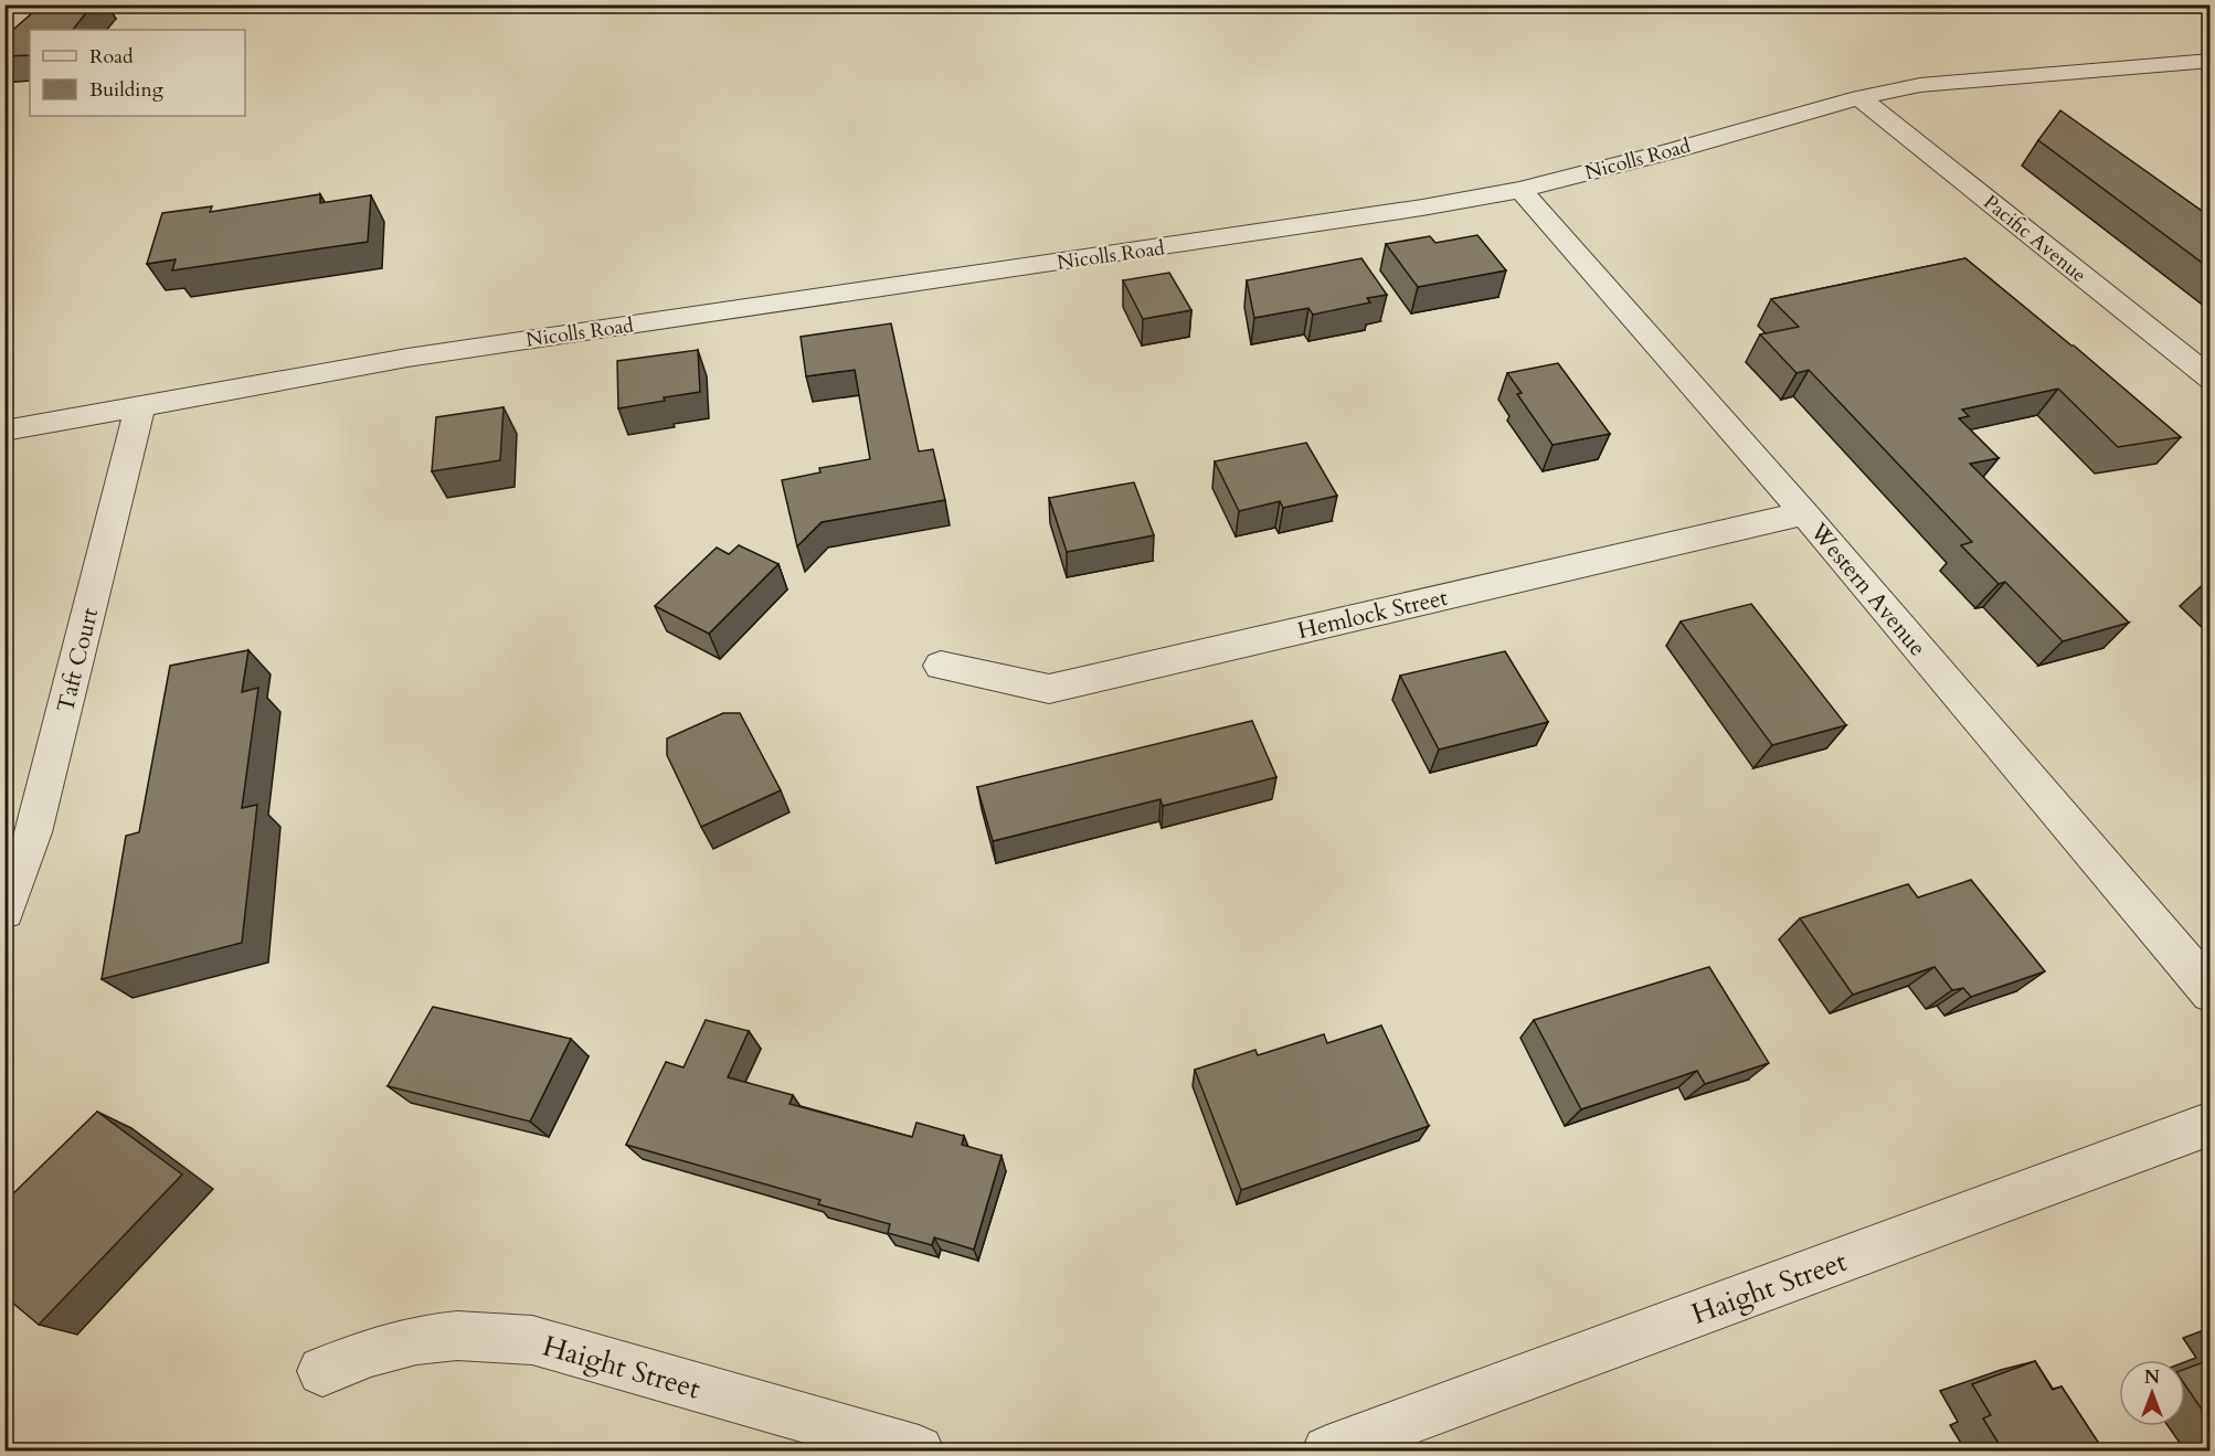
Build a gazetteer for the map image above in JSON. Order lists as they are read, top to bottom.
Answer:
{
  "streets": {
    "street": [
      "Nicolls Road",
      "Pacific Avenue",
      "Western Avenue",
      "Hemlock Street",
      "Taft Court",
      "Haight Street"
    ]
  },
  "crossings": [
    ["Nicolls Road", "Pacific Avenue"],
    ["Nicolls Road", "Western Avenue"],
    ["Nicolls Road", "Taft Court"],
    ["Western Avenue", "Hemlock Street"]
  ],
  "legend": ["Road", "Building"],
  "north": "top"
}
